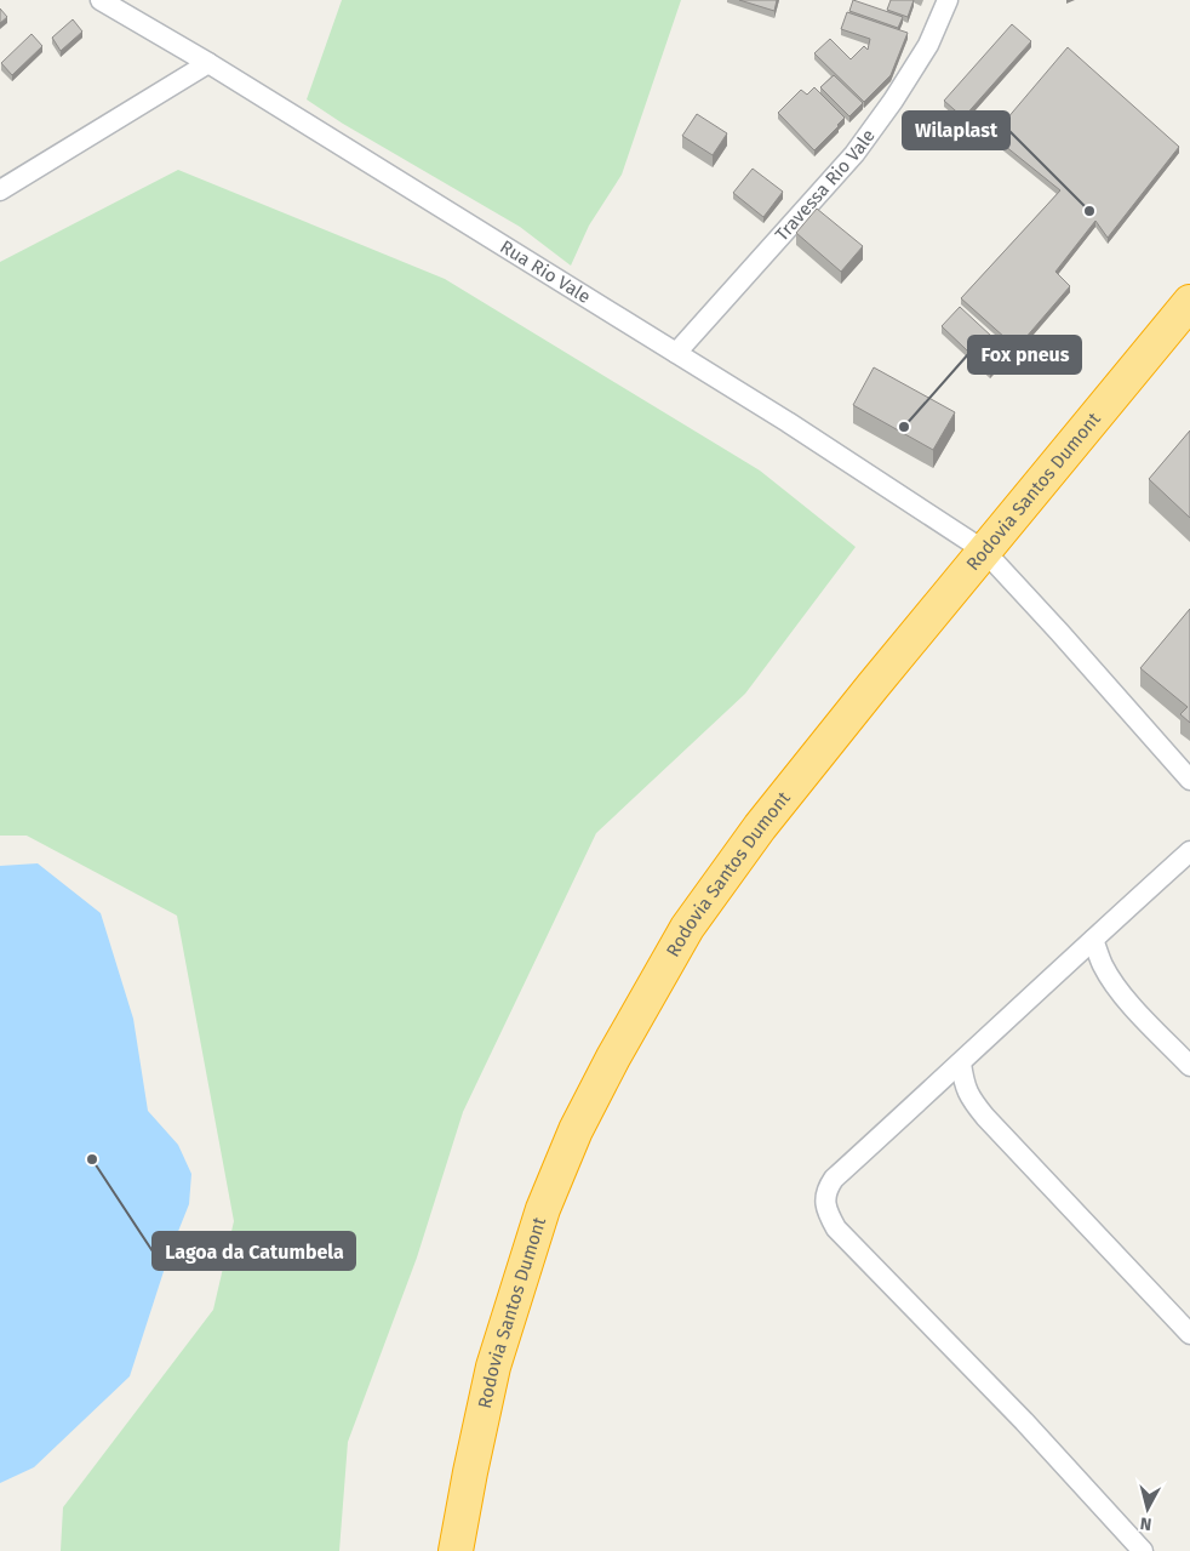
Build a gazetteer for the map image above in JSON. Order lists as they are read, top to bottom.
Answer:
{
  "streets": {
    "highway": ["Rodovia Santos Dumont"],
    "street": ["Travessa Rio Vale", "Rua Rio Vale"]
  },
  "crossings": [
    ["Travessa Rio Vale", "Rua Rio Vale"],
    ["Rua Rio Vale", "Rodovia Santos Dumont"]
  ],
  "places": ["Wilaplast", "Fox pneus", "Lagoa da Catumbela"],
  "north": "bottom"
}
